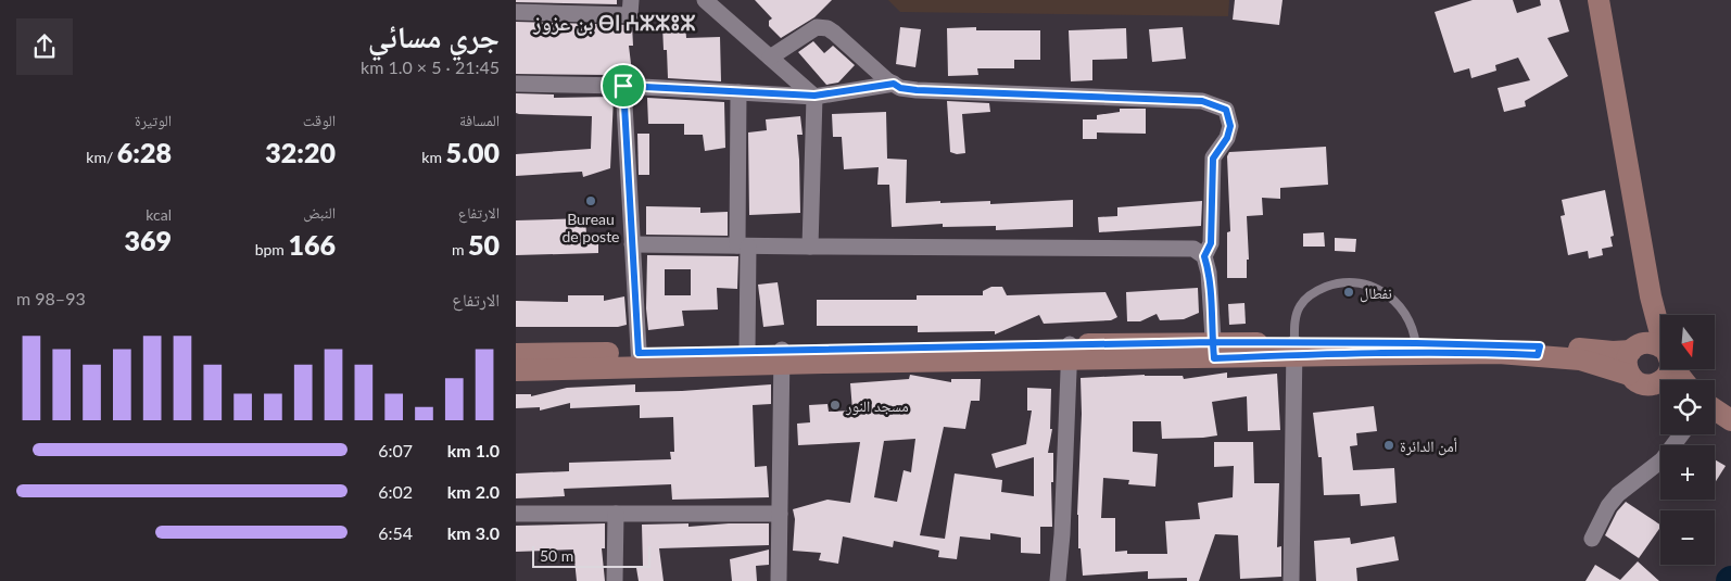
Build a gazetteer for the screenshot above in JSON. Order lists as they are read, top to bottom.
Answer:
{
  "districts": ["بن عزوز ⴱⵏ ⵄⵣⵣⵓⵣ"],
  "places": [
    "Bureau de poste",
    "نفطال",
    "مسجد النور",
    "أمن الدائرة"
  ],
  "scale_bar": "50 m",
  "north": "bottom",
  "page": {
    "heading": ["جري مسائي", "21:45 · 5 × 1.0 km"],
    "stats": [
      ["المسافة", "5.00 km"],
      ["الوقت", "32:20"],
      ["الوتيرة", "6:28 /km"],
      ["الارتفاع", "50 m"],
      ["النبض", "166 bpm"],
      ["kcal", "369"]
    ],
    "chart": ["الارتفاع", "93–98 m"],
    "map_buttons": ["+", "−"],
    "list": [
      {
        "name": "1.0 km",
        "note": "6:07"
      },
      {
        "name": "2.0 km",
        "note": "6:02"
      },
      {
        "name": "3.0 km",
        "note": "6:54"
      }
    ],
    "scale": "50 m"
  }
}
